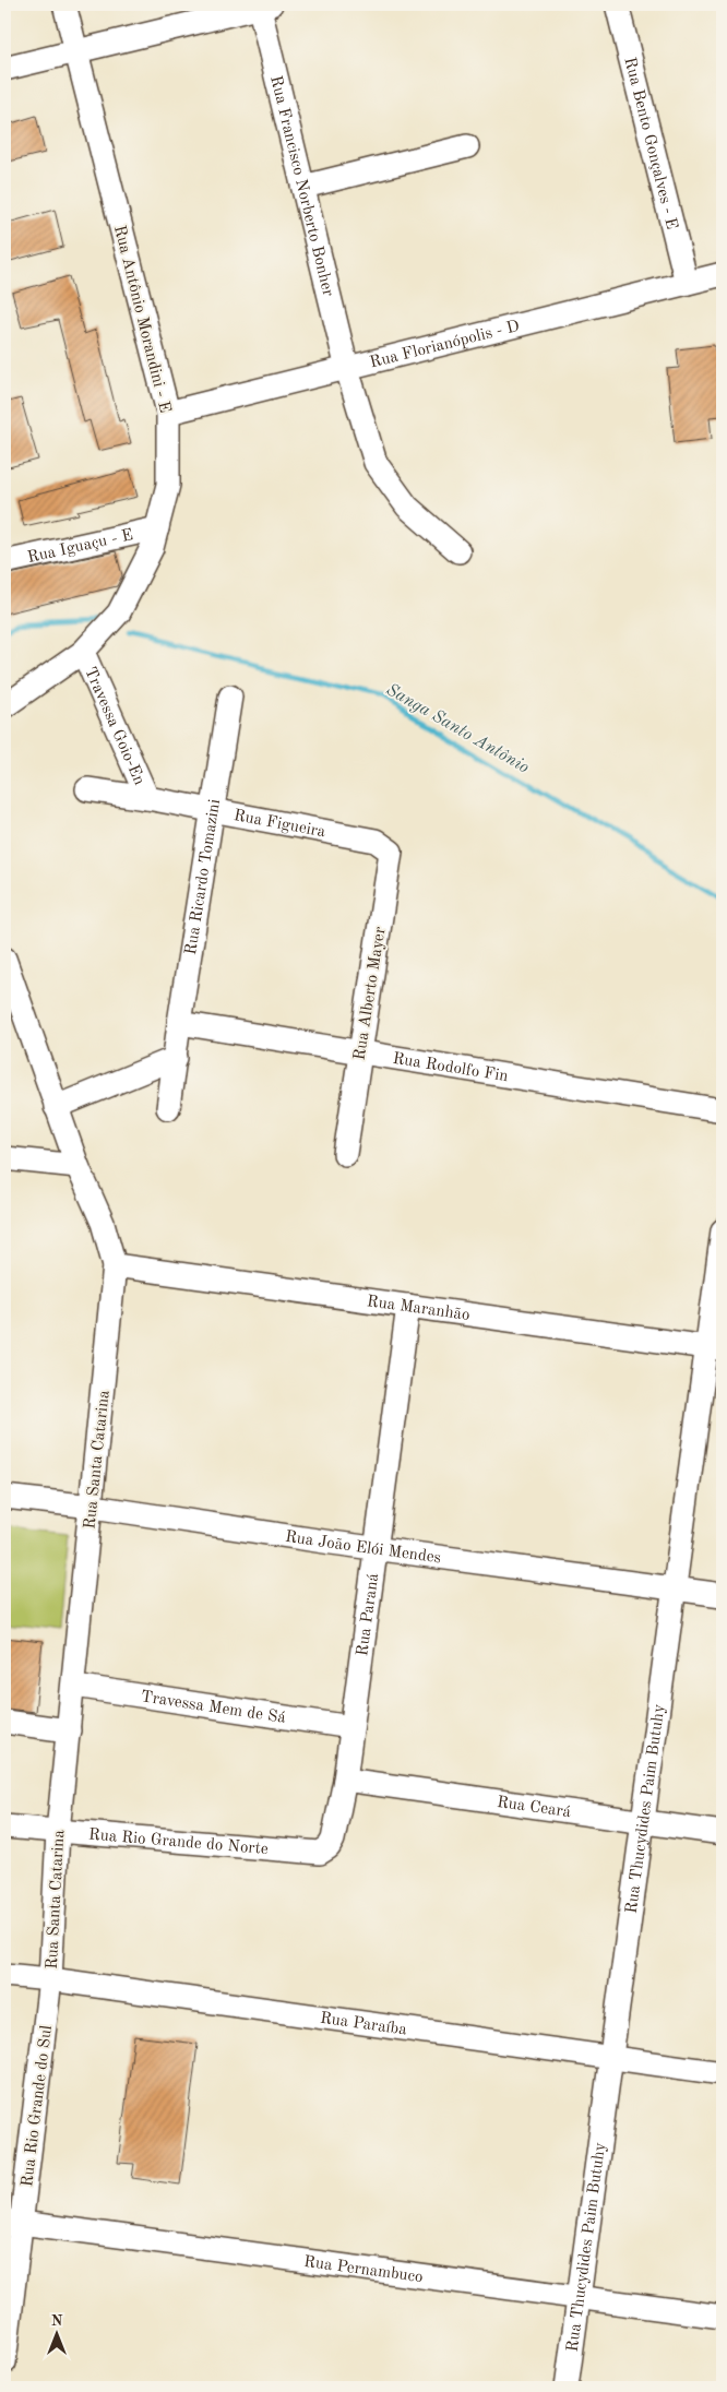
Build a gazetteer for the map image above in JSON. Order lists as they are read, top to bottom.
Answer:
{
  "streets": {
    "street": [
      "Rua Bento Gonçalves - E",
      "Rua Francisco Norberto Bonher",
      "Rua Antônio Morandini - E",
      "Rua Florianópolis - D",
      "Rua Iguaçu - E",
      "Travessa Goio-En",
      "Rua Figueira",
      "Rua Ricardo Tomazini",
      "Rua Alberto Mayer",
      "Rua Rodolfo Fin",
      "Rua Maranhão",
      "Rua Santa Catarina",
      "Rua João Elói Mendes",
      "Rua Paraná",
      "Travessa Mem de Sá",
      "Rua Ceará",
      "Rua Thucydides Paim Butuhy",
      "Rua Rio Grande do Norte",
      "Rua Paraíba",
      "Rua Rio Grande do Sul",
      "Rua Pernambuco"
    ]
  },
  "crossings": [
    ["Rua Bento Gonçalves - E", "Rua Florianópolis - D"],
    ["Rua Francisco Norberto Bonher", "Rua Florianópolis - D"],
    ["Rua Antônio Morandini - E", "Rua Florianópolis - D"],
    ["Rua Antônio Morandini - E", "Rua Iguaçu - E"],
    ["Rua Antônio Morandini - E", "Travessa Goio-En"],
    ["Travessa Goio-En", "Rua Figueira"],
    ["Rua Figueira", "Rua Ricardo Tomazini"],
    ["Rua Figueira", "Rua Alberto Mayer"],
    ["Rua Ricardo Tomazini", "Rua Rodolfo Fin"],
    ["Rua Alberto Mayer", "Rua Rodolfo Fin"],
    ["Rua Maranhão", "Rua Santa Catarina"],
    ["Rua Maranhão", "Rua Paraná"],
    ["Rua Maranhão", "Rua Thucydides Paim Butuhy"],
    ["Rua Santa Catarina", "Rua João Elói Mendes"],
    ["Rua Santa Catarina", "Travessa Mem de Sá"],
    ["Rua Santa Catarina", "Rua Rio Grande do Norte"],
    ["Rua Santa Catarina", "Rua Paraíba"],
    ["Rua Santa Catarina", "Rua Rio Grande do Sul"],
    ["Rua João Elói Mendes", "Rua Paraná"],
    ["Rua João Elói Mendes", "Rua Thucydides Paim Butuhy"],
    ["Rua Paraná", "Travessa Mem de Sá"],
    ["Rua Paraná", "Rua Ceará"],
    ["Rua Paraná", "Rua Rio Grande do Norte"],
    ["Rua Ceará", "Rua Thucydides Paim Butuhy"],
    ["Rua Thucydides Paim Butuhy", "Rua Paraíba"],
    ["Rua Thucydides Paim Butuhy", "Rua Pernambuco"],
    ["Rua Paraíba", "Rua Rio Grande do Sul"],
    ["Rua Rio Grande do Sul", "Rua Pernambuco"]
  ],
  "water": ["Sanga Santo Antônio"],
  "north": "top"
}
